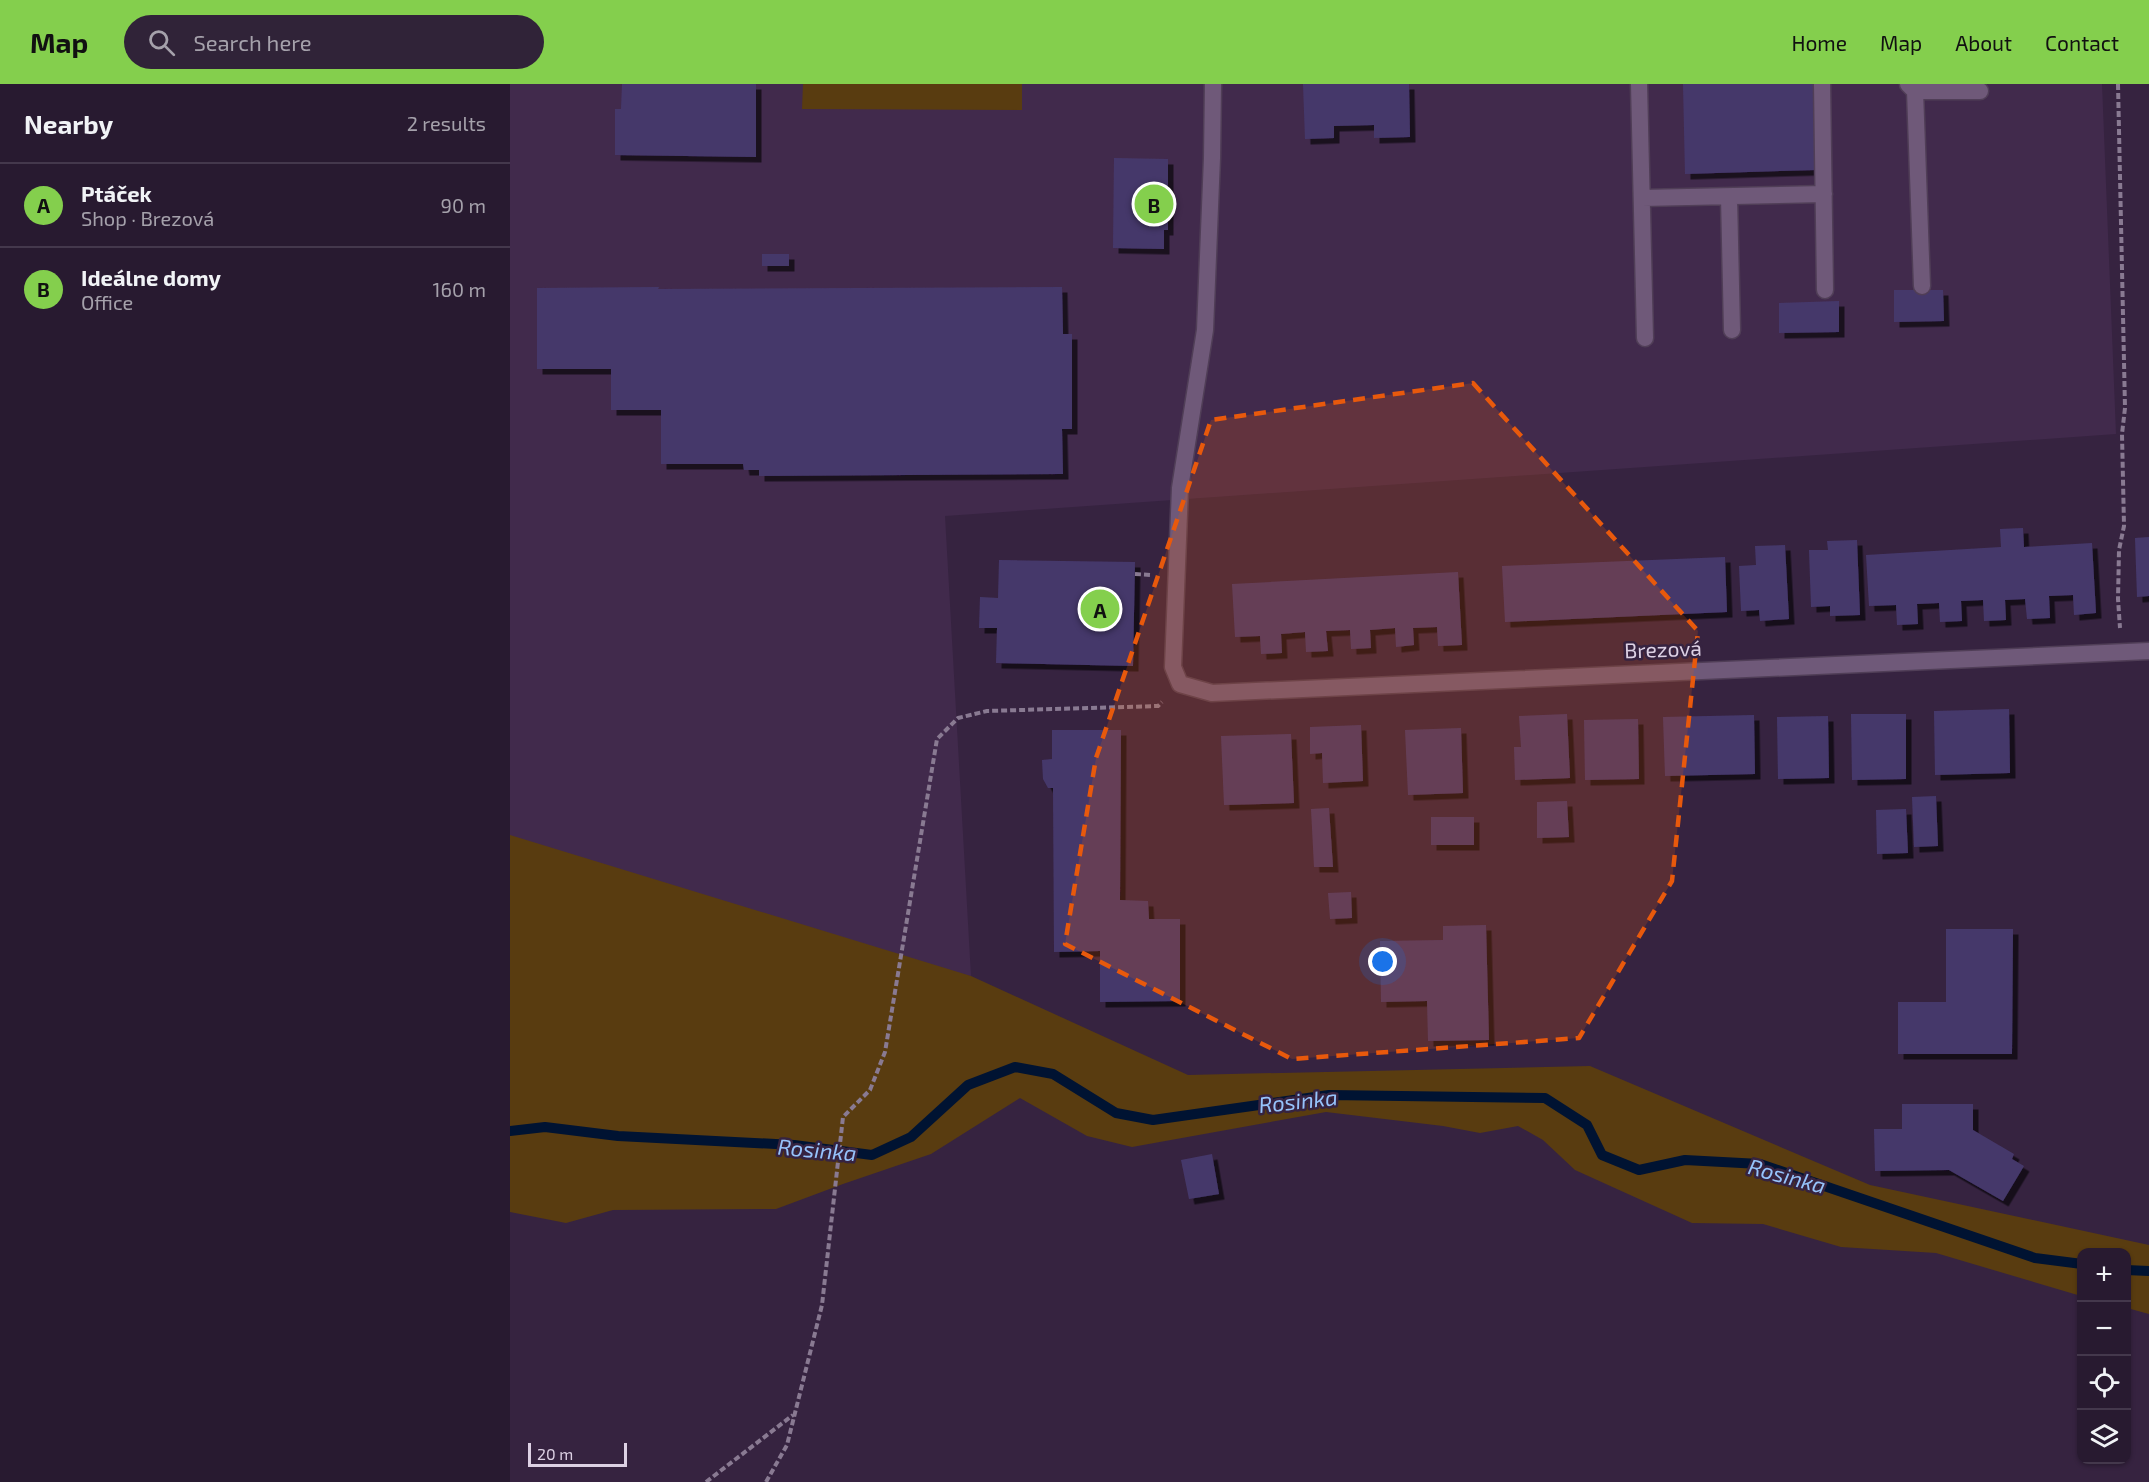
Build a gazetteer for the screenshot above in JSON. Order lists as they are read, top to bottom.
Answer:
{
  "streets": {
    "street": ["Brezová"]
  },
  "water": ["Rosinka"],
  "scale_bar": "20 m",
  "page": {
    "header": "Map",
    "search": "Search here",
    "nav": [
      "Home",
      "Map",
      "About",
      "Contact"
    ],
    "heading": ["Nearby", "2 results"],
    "list": [
      {
        "mark": "A",
        "name": "Ptáček",
        "note": "Shop · Brezová",
        "value": "90 m"
      },
      {
        "mark": "B",
        "name": "Ideálne domy",
        "note": "Office",
        "value": "160 m"
      }
    ],
    "pins": ["B", "A"],
    "map_buttons": ["+", "−"],
    "scale": "20 m"
  }
}
